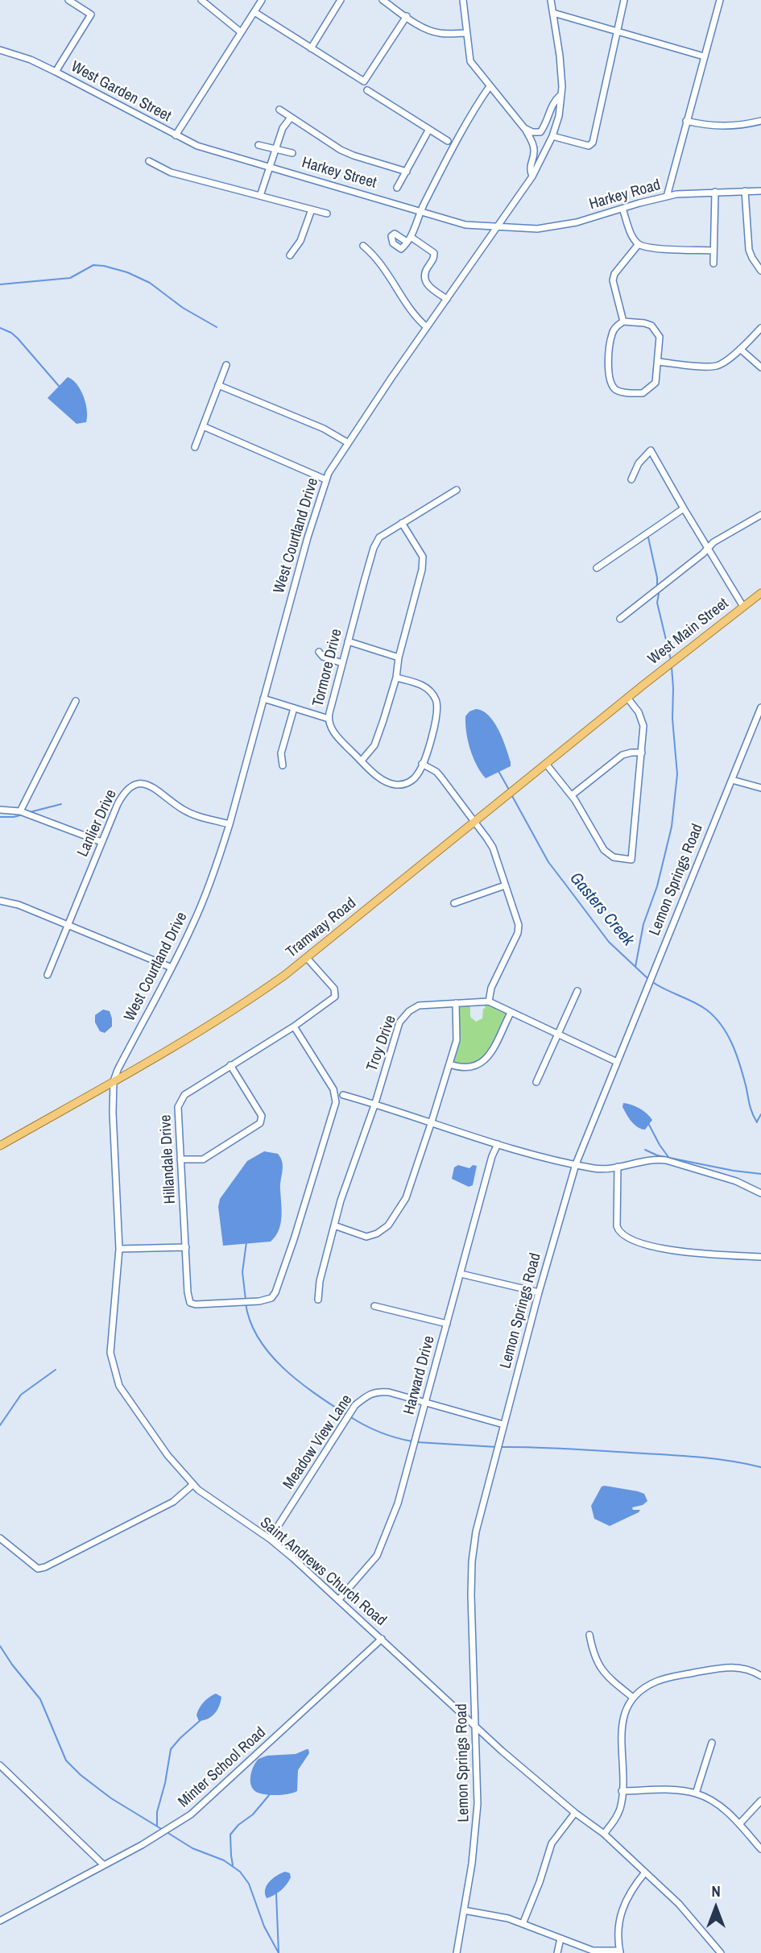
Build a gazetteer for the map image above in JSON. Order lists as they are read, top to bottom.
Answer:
{
  "streets": {
    "main road": ["West Main Street", "Tramway Road"],
    "street": [
      "West Garden Street",
      "Harkey Street",
      "Harkey Road",
      "West Courtland Drive",
      "Tormore Drive",
      "Lanlier Drive",
      "Lemon Springs Road",
      "Troy Drive",
      "Hillandale Drive",
      "Harward Drive",
      "Meadow View Lane",
      "Saint Andrews Church Road",
      "Minter School Road"
    ]
  },
  "crossings": [
    ["West Garden Street", "Harkey Street"],
    ["Harkey Street", "Harkey Road"],
    ["Harkey Street", "West Courtland Drive"],
    ["Harkey Road", "West Courtland Drive"],
    ["West Courtland Drive", "Lanlier Drive"],
    ["West Courtland Drive", "Tramway Road"],
    ["West Courtland Drive", "Saint Andrews Church Road"],
    ["West Main Street", "Tramway Road"],
    ["Lemon Springs Road", "Troy Drive"],
    ["Lemon Springs Road", "Meadow View Lane"],
    ["Lemon Springs Road", "Saint Andrews Church Road"],
    ["Tramway Road", "Hillandale Drive"],
    ["Tramway Road", "Saint Andrews Church Road"],
    ["Harward Drive", "Meadow View Lane"],
    ["Harward Drive", "Saint Andrews Church Road"],
    ["Meadow View Lane", "Saint Andrews Church Road"],
    ["Saint Andrews Church Road", "Minter School Road"]
  ],
  "water": ["Gasters Creek"],
  "north": "top"
}
